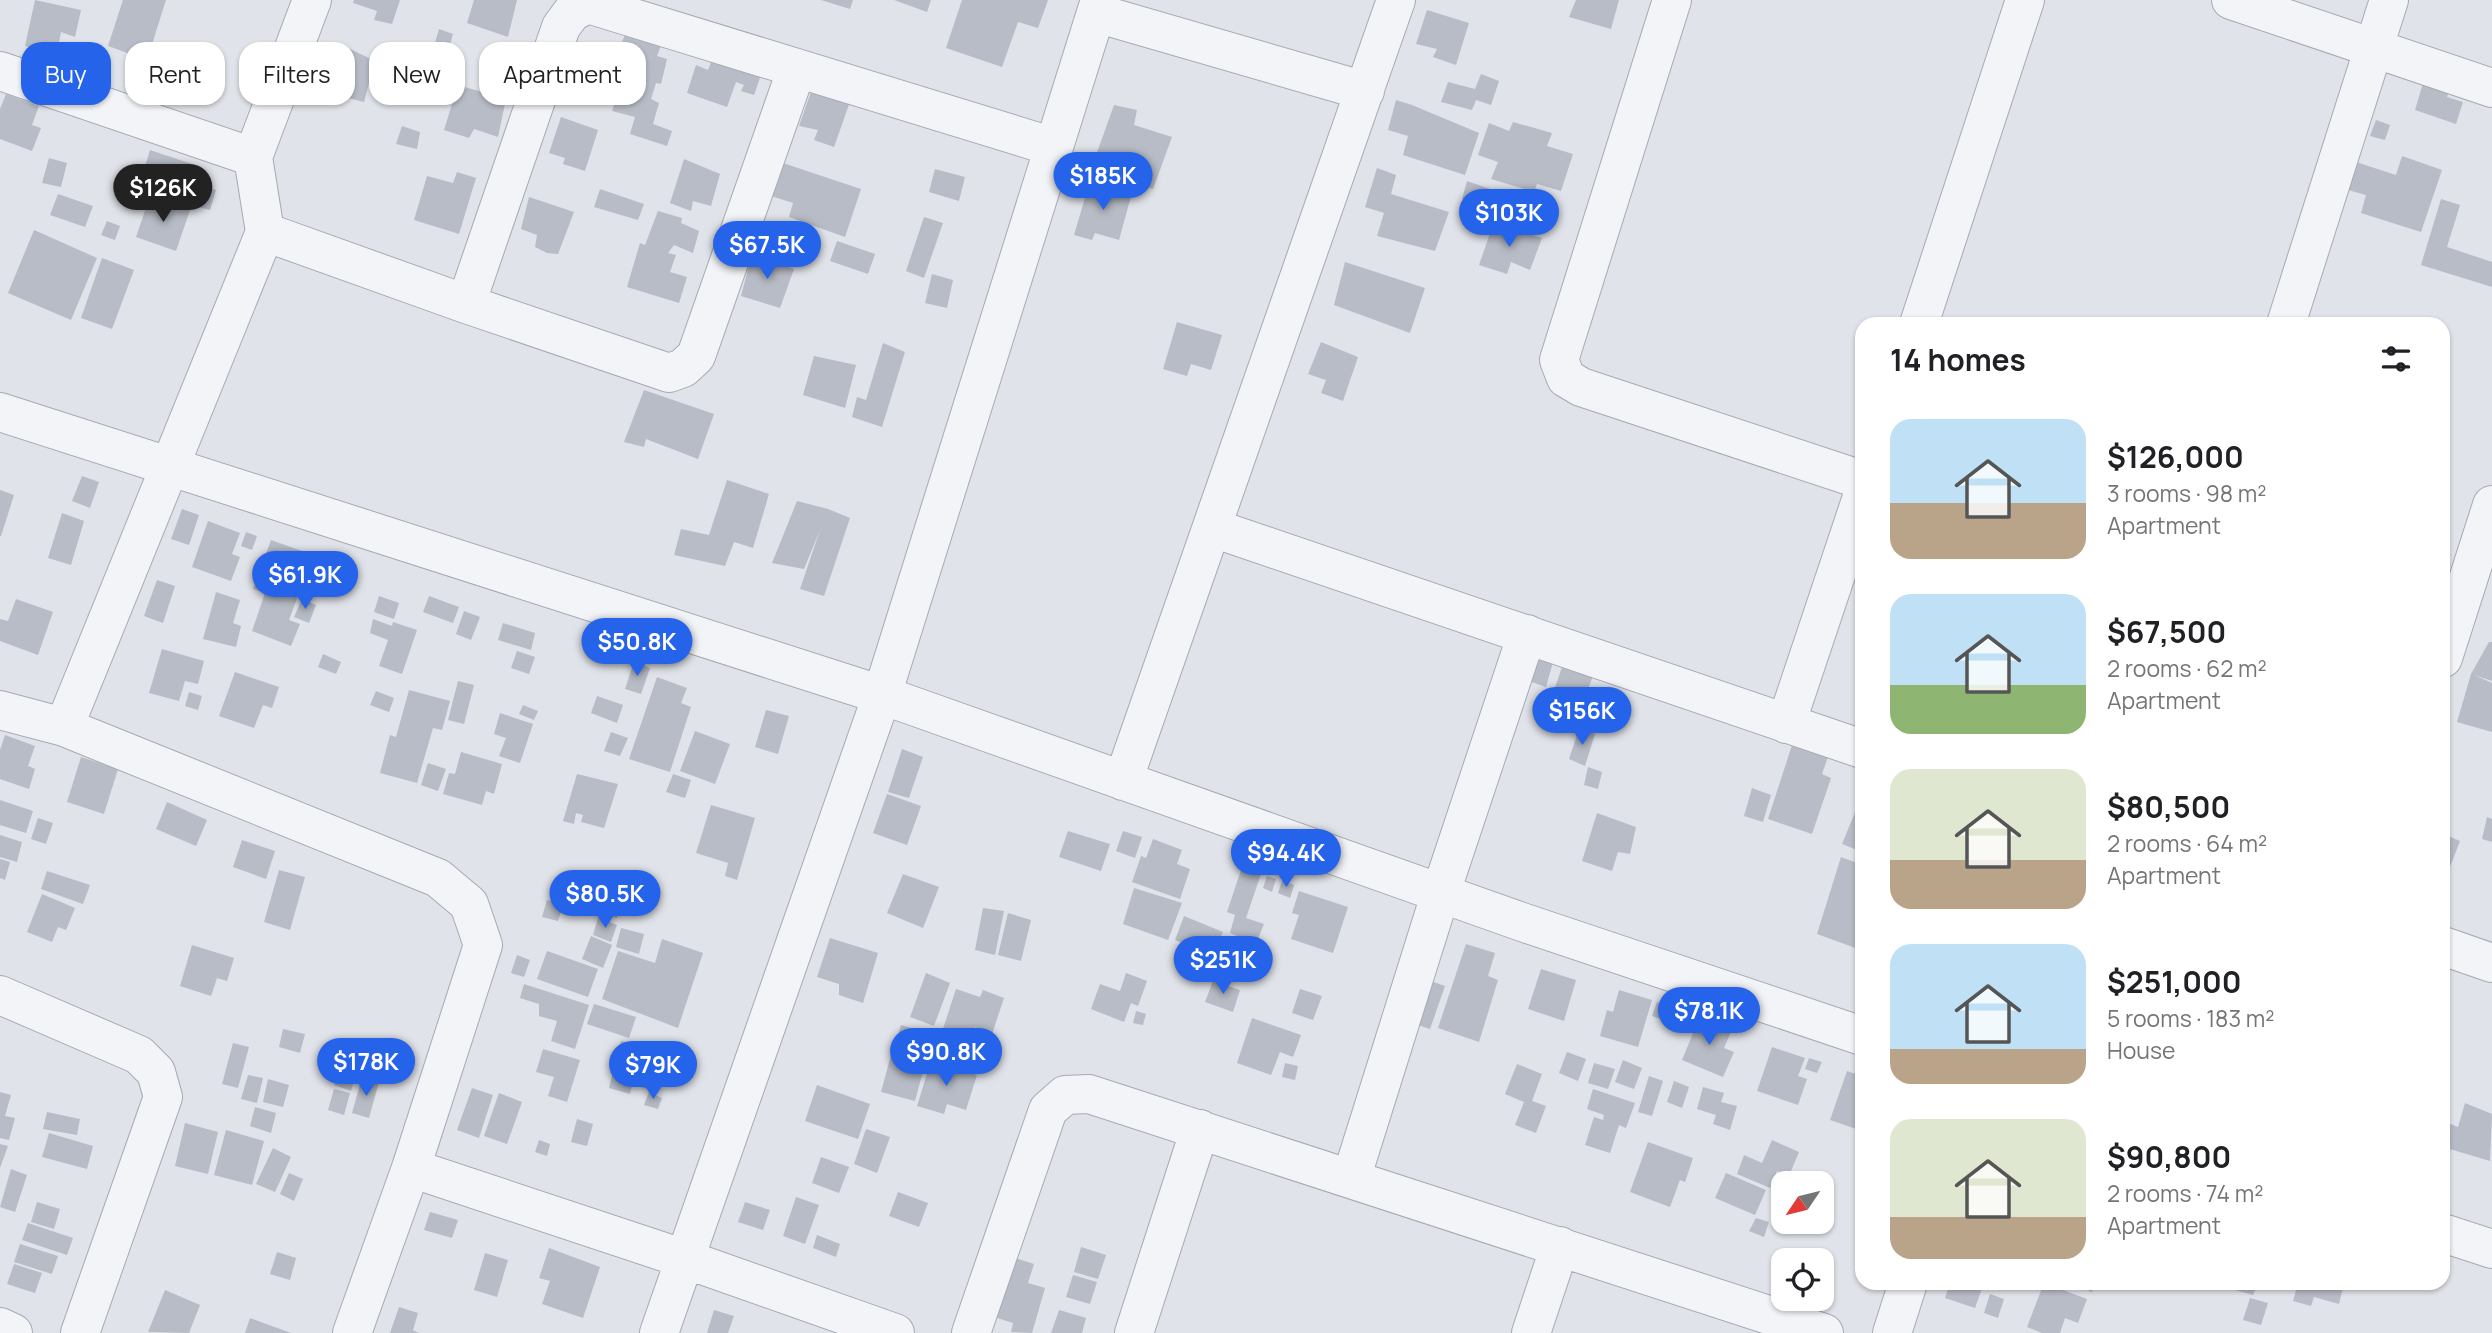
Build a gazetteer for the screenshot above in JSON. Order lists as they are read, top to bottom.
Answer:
{
  "north": "bottom left",
  "page": {
    "chip": [
      "Buy",
      "Rent",
      "Filters",
      "New",
      "Apartment"
    ],
    "price": [
      "$185K",
      "$126K",
      "$103K",
      "$67.5K",
      "$61.9K",
      "$50.8K",
      "$156K",
      "$94.4K",
      "$80.5K",
      "$251K",
      "$78.1K",
      "$90.8K",
      "$178K",
      "$79K"
    ],
    "heading": "14 homes",
    "list": [
      {
        "name": "$126,000",
        "note": "3 rooms · 98 m² · Apartment"
      },
      {
        "name": "$67,500",
        "note": "2 rooms · 62 m² · Apartment"
      },
      {
        "name": "$80,500",
        "note": "2 rooms · 64 m² · Apartment"
      },
      {
        "name": "$251,000",
        "note": "5 rooms · 183 m² · House"
      },
      {
        "name": "$90,800",
        "note": "2 rooms · 74 m² · Apartment"
      }
    ]
  }
}
